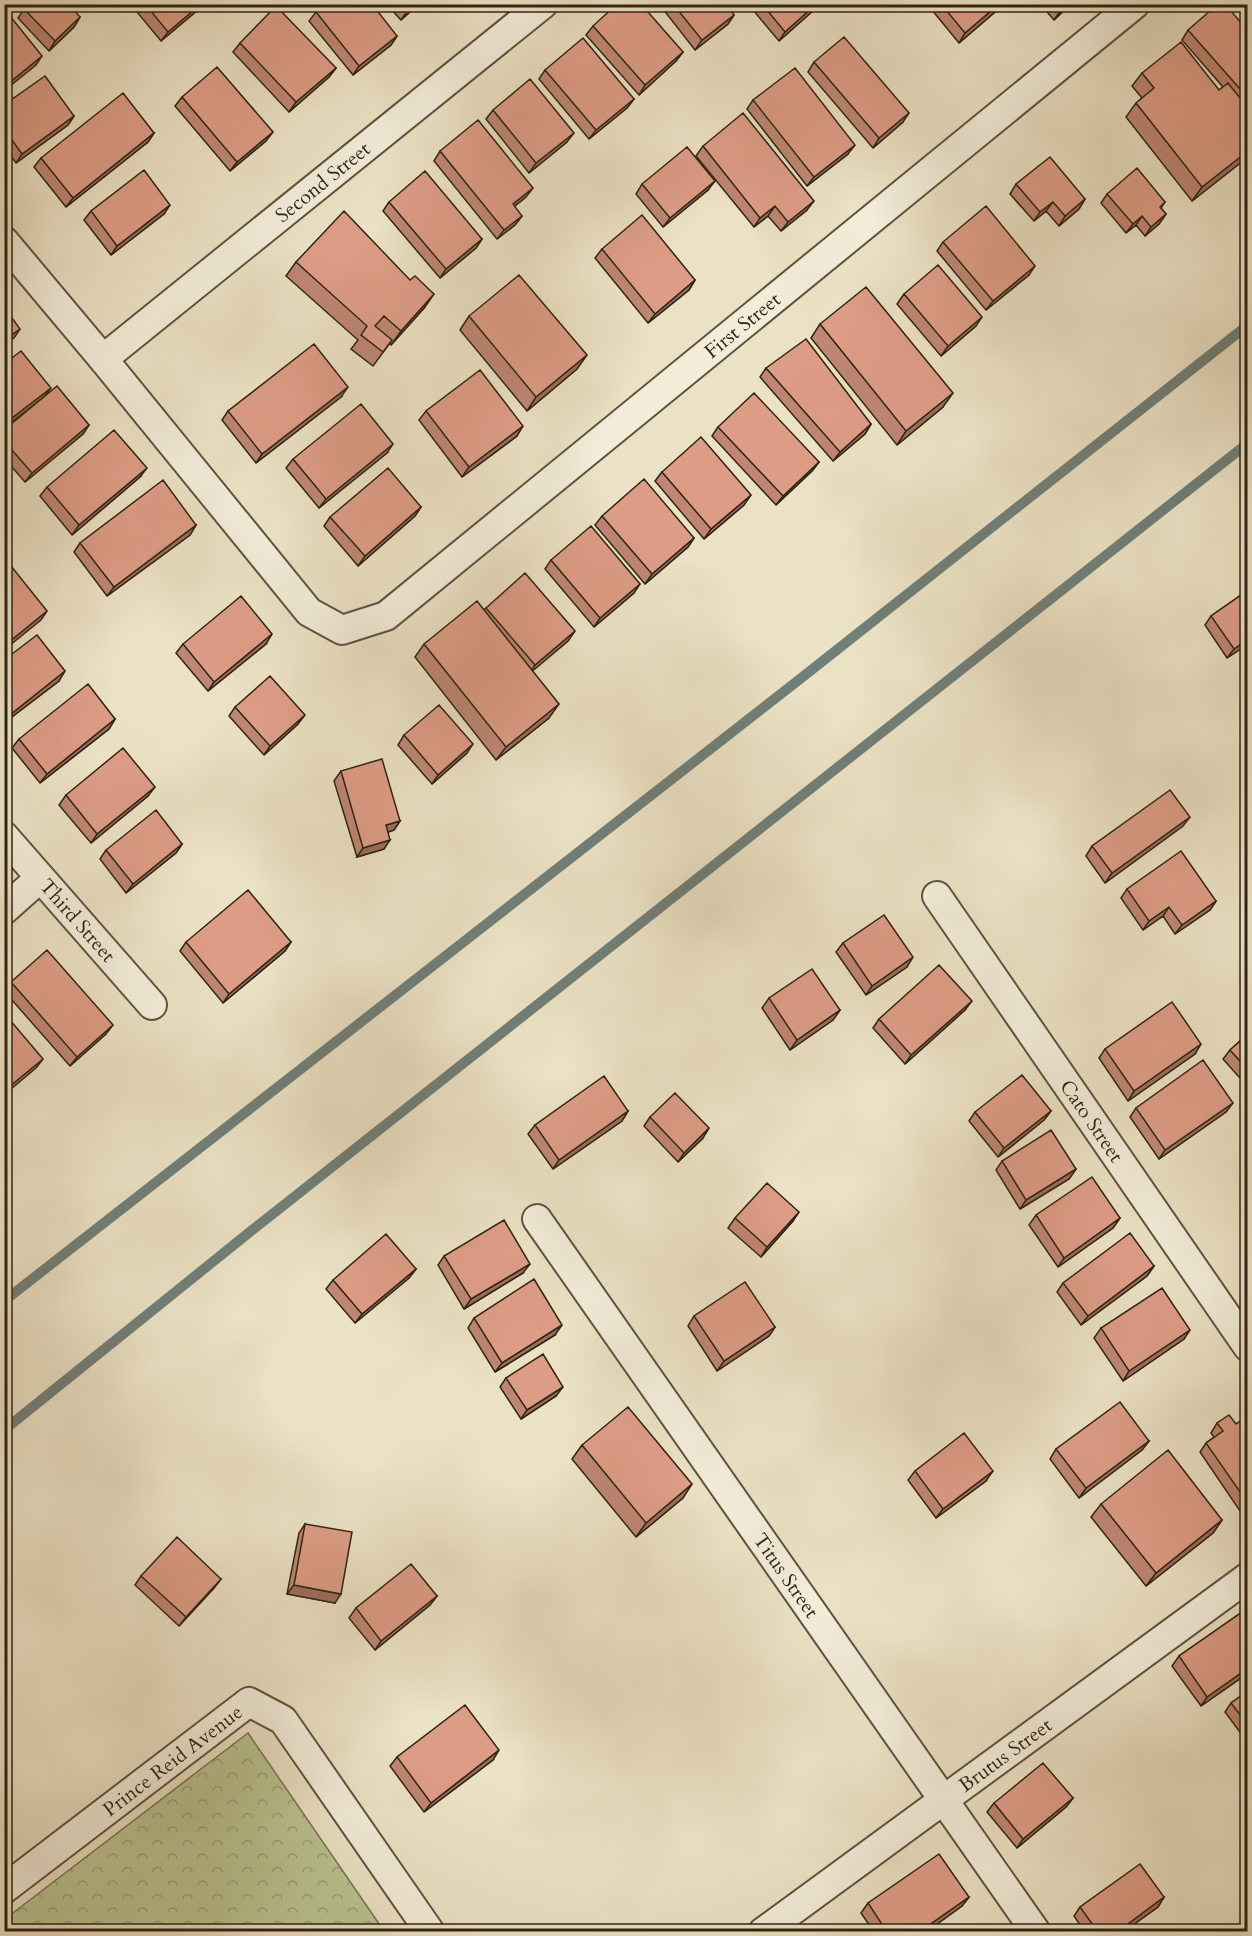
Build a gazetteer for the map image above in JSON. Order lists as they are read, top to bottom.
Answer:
{
  "streets": {
    "street": [
      "Second Street",
      "First Street",
      "Third Street",
      "Cato Street",
      "Titus Street",
      "Brutus Street",
      "Prince Reid Avenue"
    ]
  },
  "crossings": [
    ["Second Street", "First Street"],
    ["Titus Street", "Brutus Street"]
  ]
}
